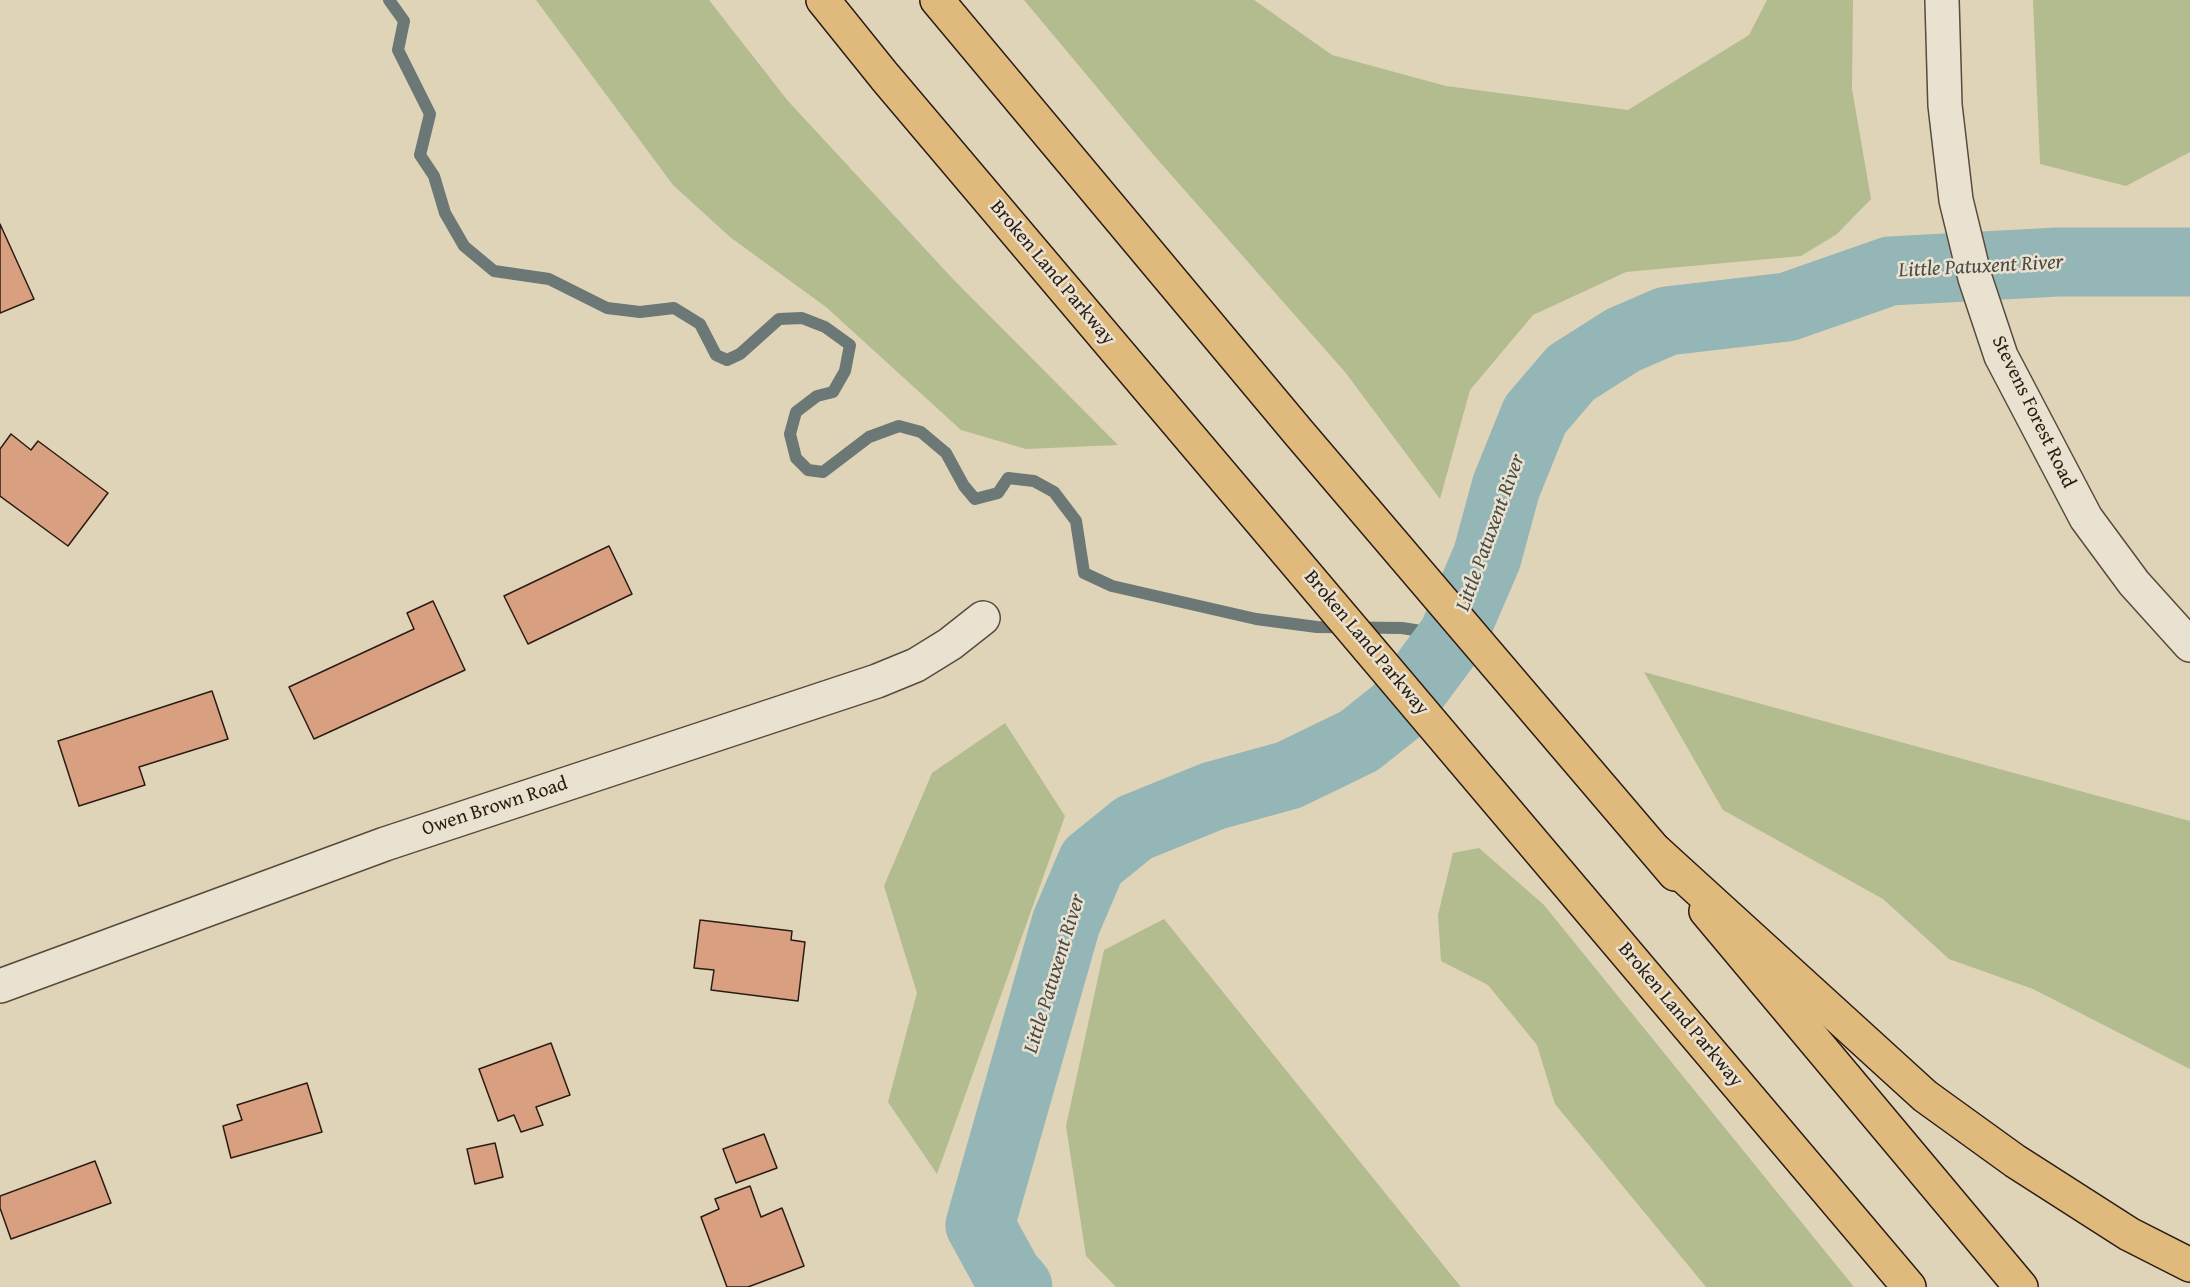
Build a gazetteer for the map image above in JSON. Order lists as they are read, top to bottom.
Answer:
{
  "streets": {
    "main road": ["Broken Land Parkway"],
    "street": ["Stevens Forest Road", "Owen Brown Road"]
  },
  "water": ["Little Patuxent River"]
}
